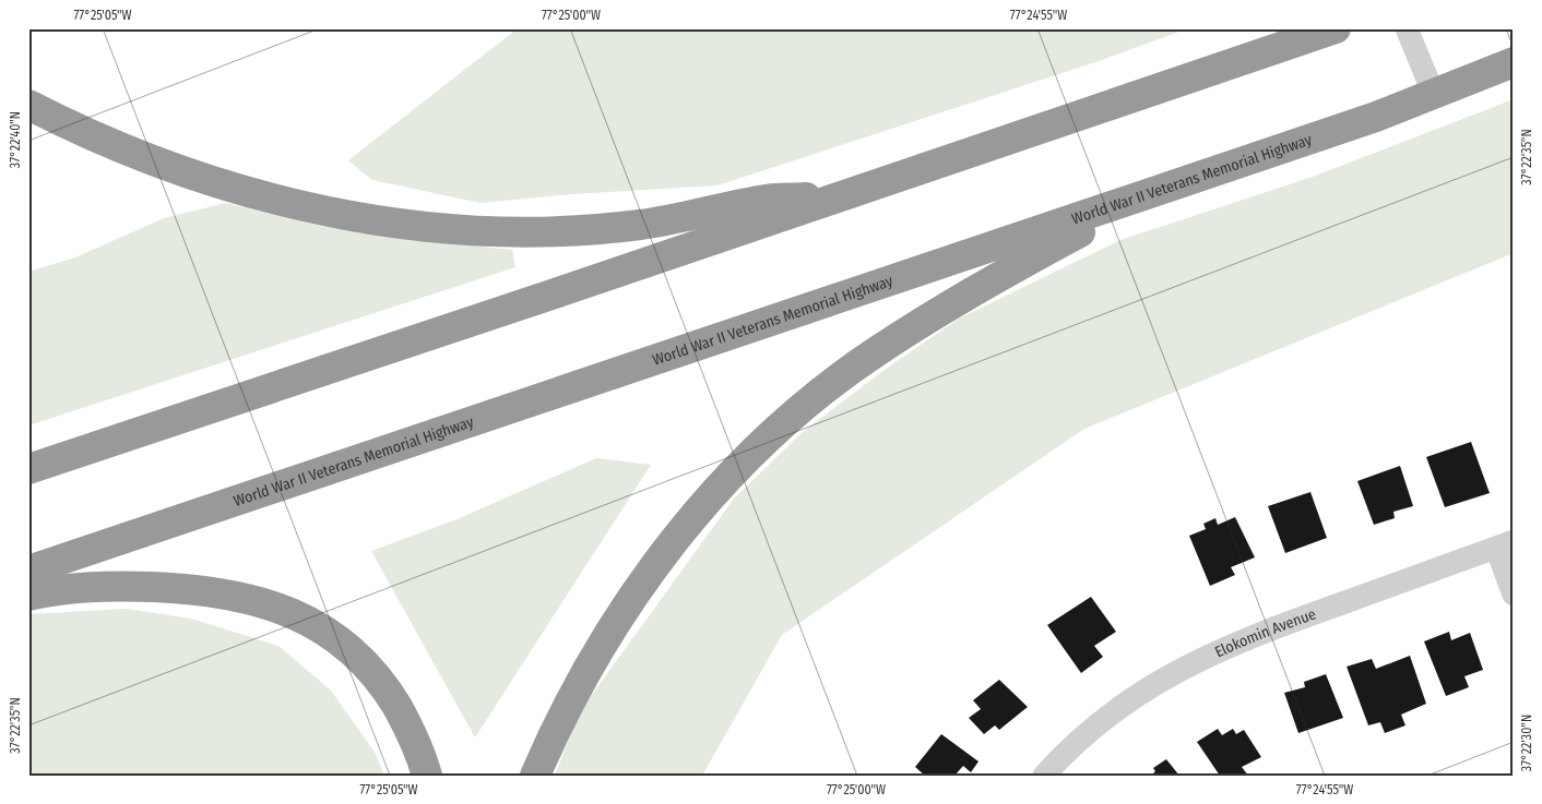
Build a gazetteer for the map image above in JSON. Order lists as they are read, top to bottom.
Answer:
{
  "streets": {
    "highway": ["World War II Veterans Memorial Highway"],
    "street": ["Elokomin Avenue"]
  },
  "coordinates": [
    "77°25'05\"W",
    "77°25'00\"W",
    "77°24'55\"W",
    "37°22'40\"N",
    "37°22'35\"N",
    "37°22'30\"N"
  ]
}
